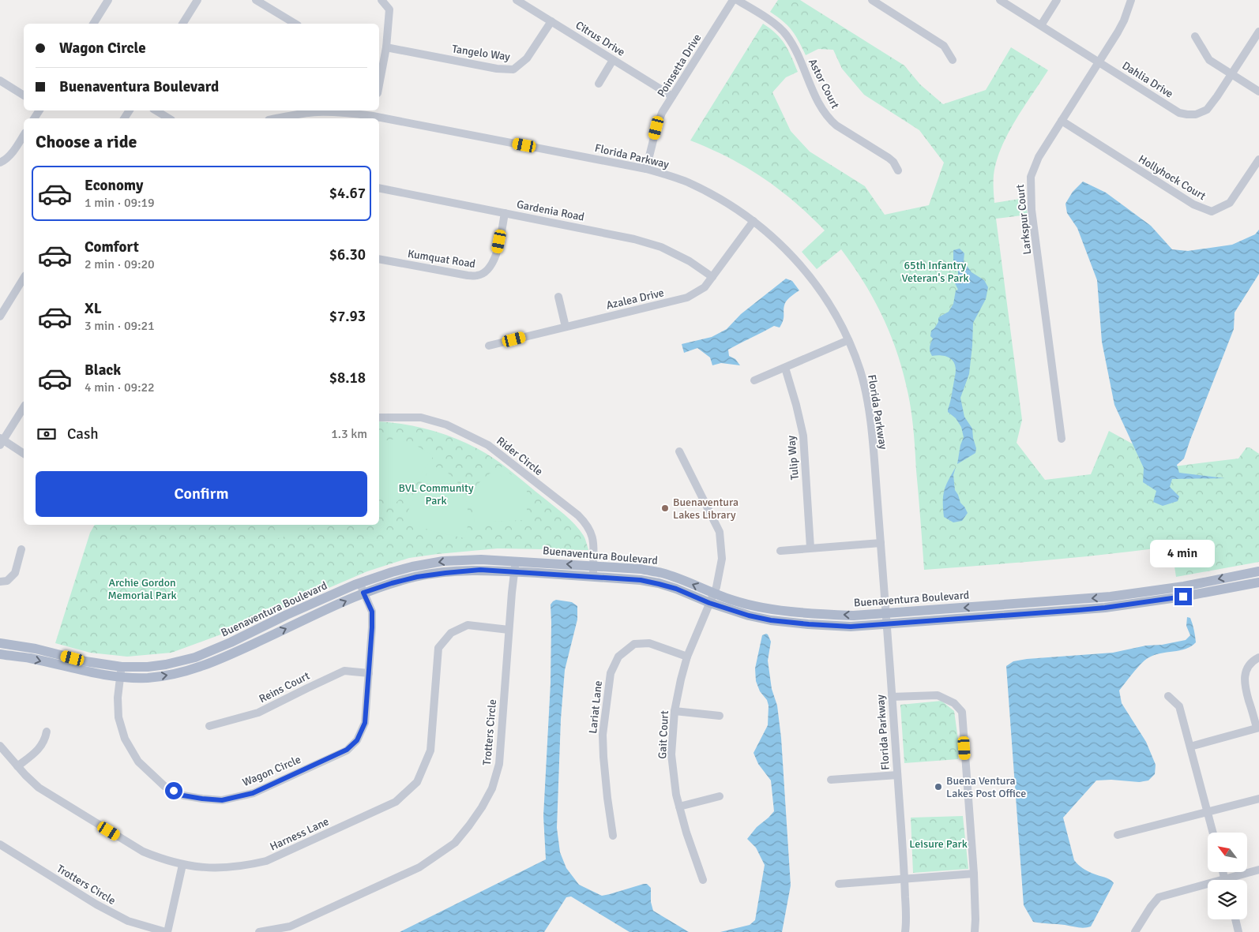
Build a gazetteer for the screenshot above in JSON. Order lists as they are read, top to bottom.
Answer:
{
  "streets": {
    "main road": ["Buenaventura Boulevard"],
    "street": [
      "Citrus Drive",
      "Tangelo Way",
      "Poinsetta Drive",
      "Dahlia Drive",
      "Astor Court",
      "Florida Parkway",
      "Hollyhock Court",
      "Gardenia Road",
      "Larkspur Court",
      "Kumquat Road",
      "Azalea Drive",
      "Rider Circle",
      "Tulip Way",
      "Reins Court",
      "Lariat Lane",
      "Trotters Circle",
      "Gait Court",
      "Wagon Circle",
      "Harness Lane"
    ]
  },
  "crossings": [
    ["Citrus Drive", "Tangelo Way"],
    ["Citrus Drive", "Poinsetta Drive"],
    ["Poinsetta Drive", "Florida Parkway"],
    ["Dahlia Drive", "Larkspur Court"],
    ["Florida Parkway", "Azalea Drive"],
    ["Florida Parkway", "Buenaventura Boulevard"],
    ["Hollyhock Court", "Larkspur Court"],
    ["Gardenia Road", "Kumquat Road"],
    ["Gardenia Road", "Azalea Drive"],
    ["Rider Circle", "Buenaventura Boulevard"],
    ["Buenaventura Boulevard", "Trotters Circle"],
    ["Buenaventura Boulevard", "Gait Court"],
    ["Buenaventura Boulevard", "Wagon Circle"],
    ["Reins Court", "Wagon Circle"],
    ["Lariat Lane", "Gait Court"],
    ["Trotters Circle", "Harness Lane"]
  ],
  "parks": [
    "65th Infantry Veteran's Park",
    "BVL Community Park",
    "Archie Gordon Memorial Park",
    "Leisure Park"
  ],
  "places": ["Buenaventura Lakes Library", "Buena Ventura Lakes Post Office"],
  "north": "top left",
  "page": {
    "banner": ["Wagon Circle", "Buenaventura Boulevard"],
    "heading": "Choose a ride",
    "list": [
      {
        "name": "Economy",
        "note": "1 min · 09:19",
        "value": "$4.67"
      },
      {
        "name": "Comfort",
        "note": "2 min · 09:20",
        "value": "$6.30"
      },
      {
        "name": "XL",
        "note": "3 min · 09:21",
        "value": "$7.93"
      },
      {
        "name": "Black",
        "note": "4 min · 09:22",
        "value": "$8.18"
      }
    ],
    "pay": ["Cash", "1.3 km"],
    "buttons": "Confirm",
    "bubble": "4 min"
  }
}
